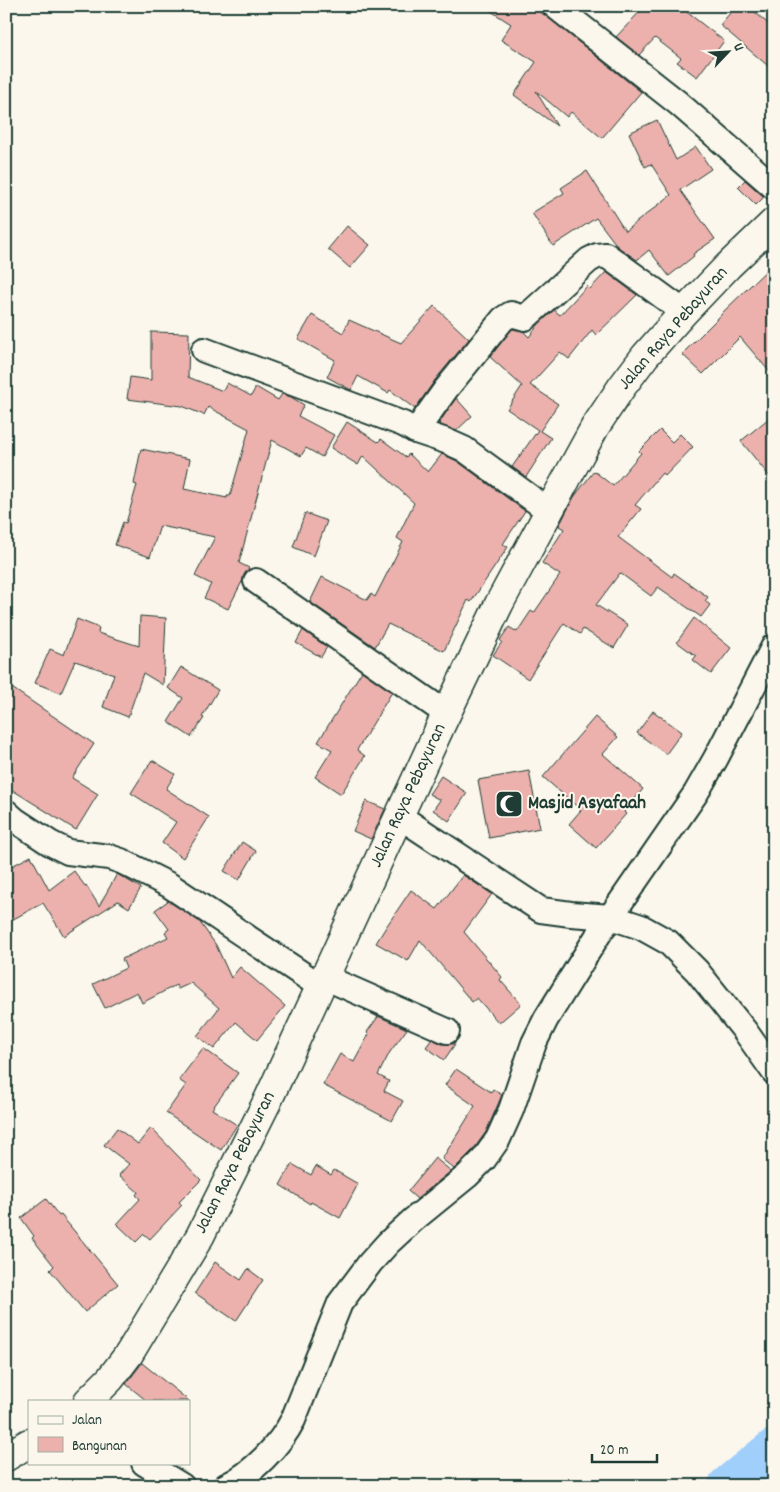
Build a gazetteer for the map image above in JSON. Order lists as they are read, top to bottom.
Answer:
{
  "streets": {
    "main road": ["Jalan Raya Pebayuran"]
  },
  "places": {
    "mosque": ["Masjid Asyafaah"]
  },
  "legend": ["Jalan", "Bangunan"],
  "scale_bar": "20 m",
  "north": "top right"
}
